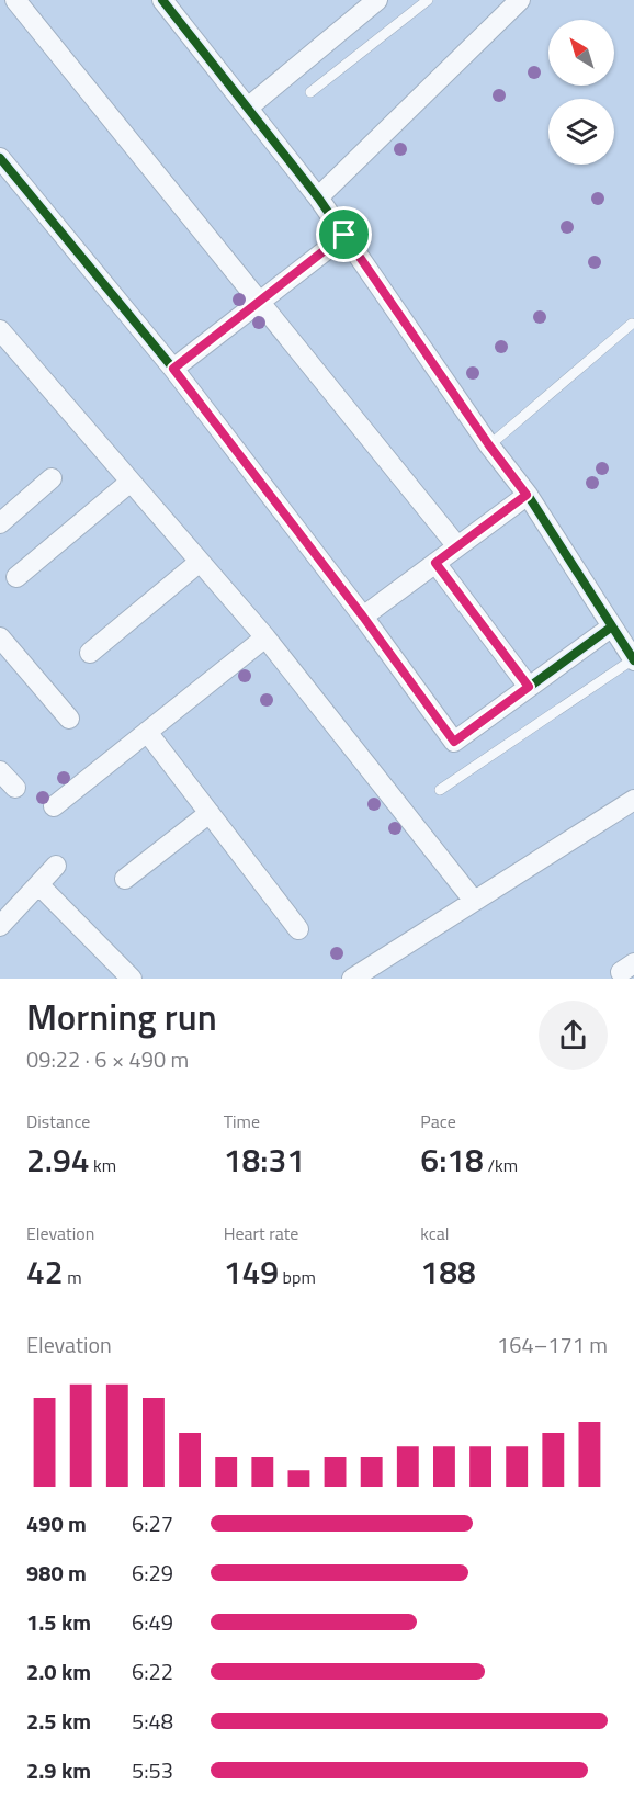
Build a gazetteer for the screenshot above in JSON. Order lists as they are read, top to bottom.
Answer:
{
  "north": "top left",
  "page": {
    "heading": ["Morning run", "09:22 · 6 × 490 m"],
    "stats": [
      ["Distance", "2.94 km"],
      ["Time", "18:31"],
      ["Pace", "6:18 /km"],
      ["Elevation", "42 m"],
      ["Heart rate", "149 bpm"],
      ["kcal", "188"]
    ],
    "chart": ["Elevation", "164–171 m"],
    "list": [
      {
        "name": "490 m",
        "note": "6:27"
      },
      {
        "name": "980 m",
        "note": "6:29"
      },
      {
        "name": "1.5 km",
        "note": "6:49"
      },
      {
        "name": "2.0 km",
        "note": "6:22"
      },
      {
        "name": "2.5 km",
        "note": "5:48"
      },
      {
        "name": "2.9 km",
        "note": "5:53"
      }
    ]
  }
}
